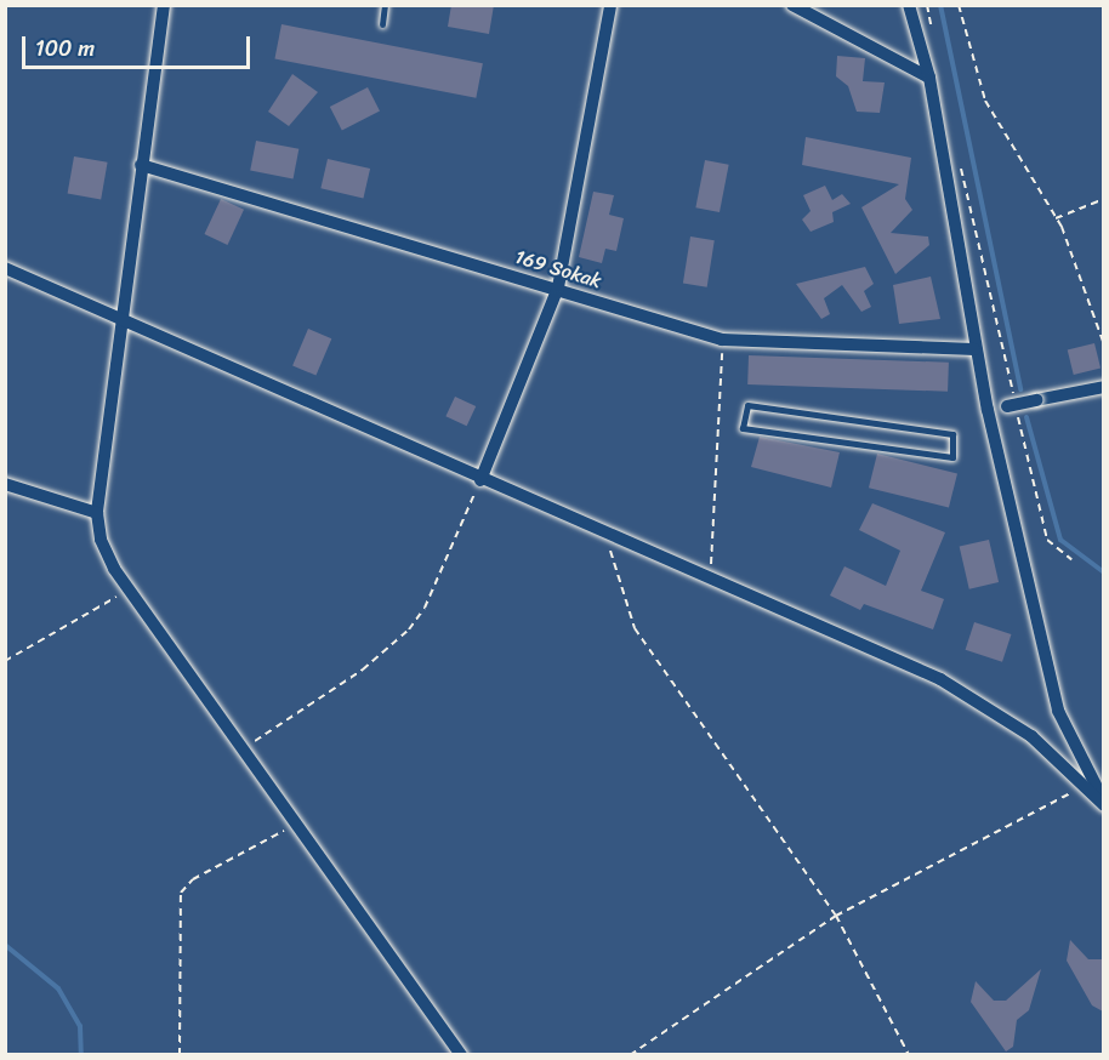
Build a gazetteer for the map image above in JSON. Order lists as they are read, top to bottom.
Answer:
{
  "streets": {
    "street": ["169 Sokak"]
  },
  "scale_bar": "100 m"
}
